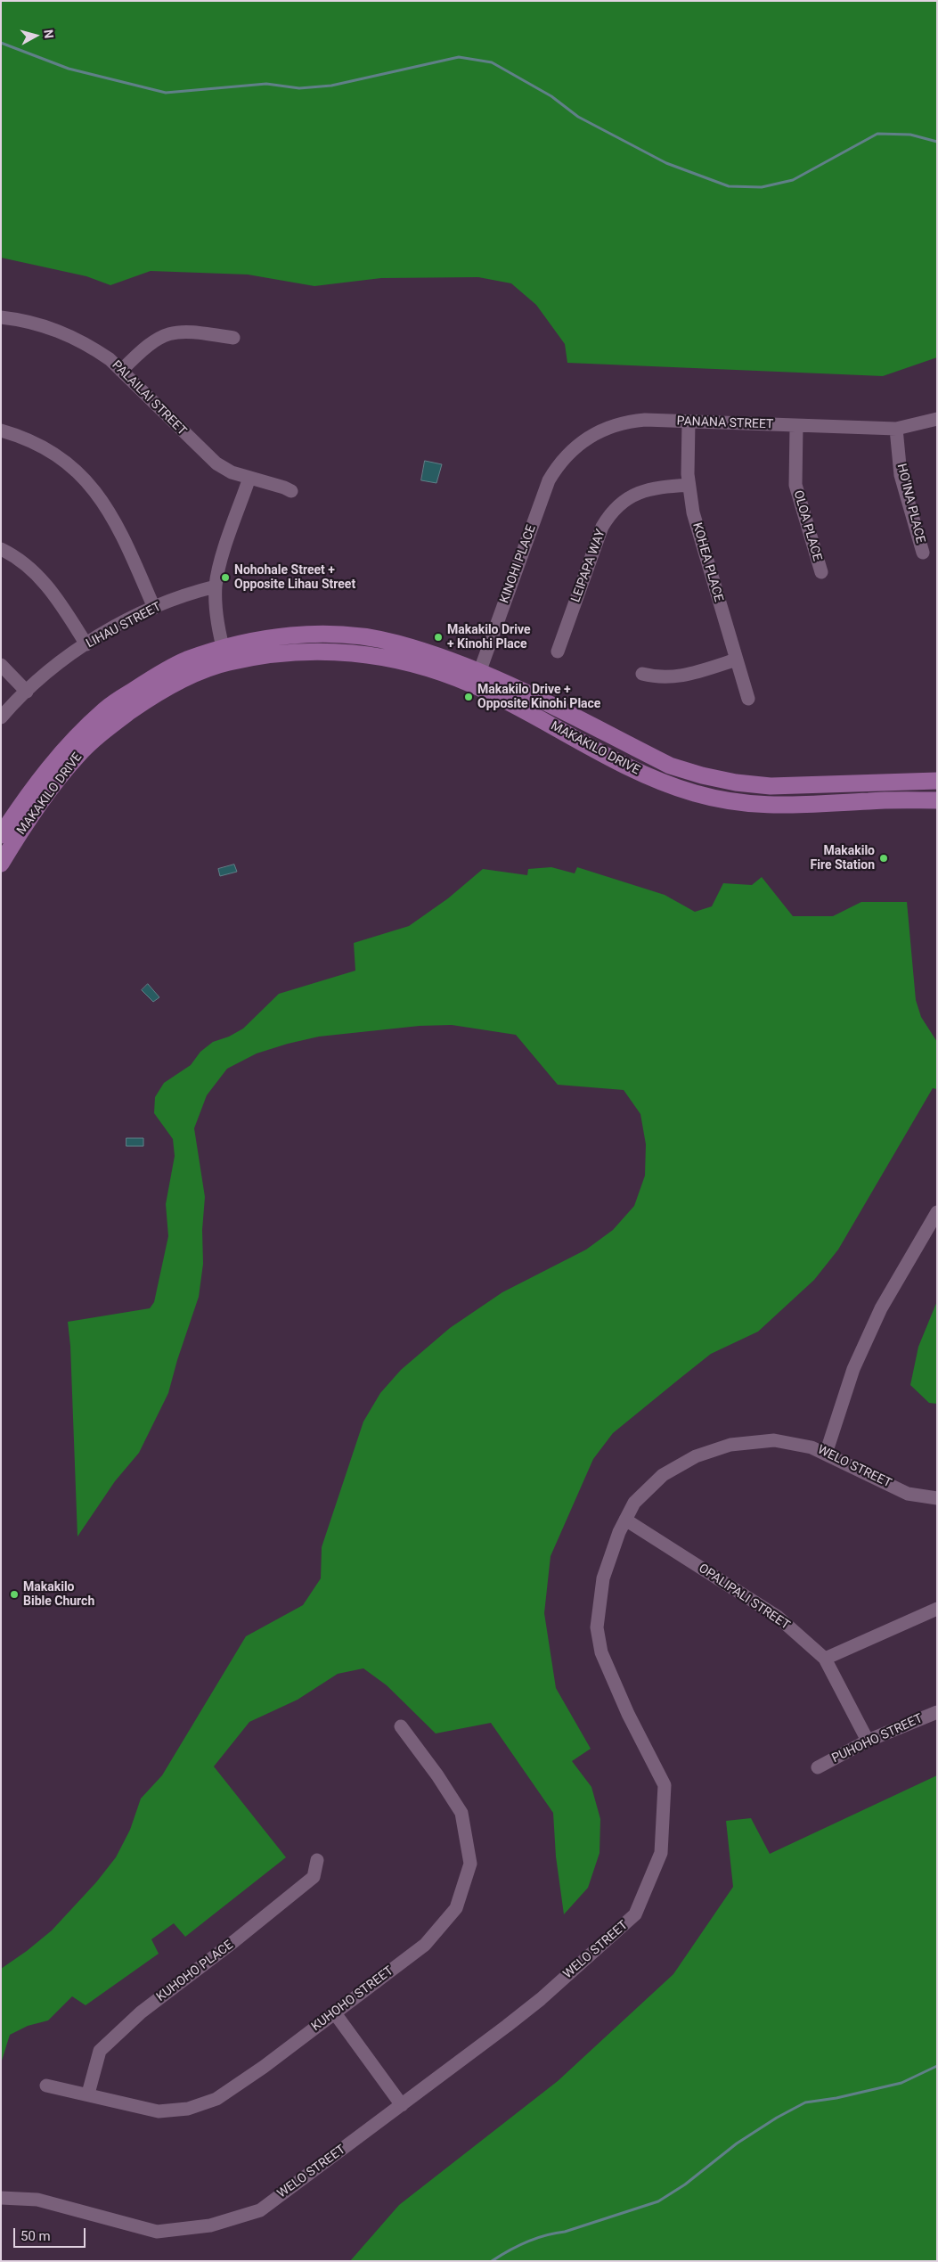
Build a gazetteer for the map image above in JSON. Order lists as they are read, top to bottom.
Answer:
{
  "streets": {
    "main road": ["MAKAKILO DRIVE"],
    "street": [
      "PALAILAI STREET",
      "PANANA STREET",
      "HO'INA PLACE",
      "OLOA PLACE",
      "KOHEA PLACE",
      "KINOHI PLACE",
      "LEIPAPA WAY",
      "LIHAU STREET",
      "WELO STREET",
      "OPALIPALI STREET",
      "PUHOHO STREET",
      "KUHOHO PLACE",
      "KUHOHO STREET"
    ]
  },
  "crossings": [
    ["PANANA STREET", "HO'INA PLACE"],
    ["PANANA STREET", "OLOA PLACE"],
    ["PANANA STREET", "KOHEA PLACE"],
    ["PANANA STREET", "KINOHI PLACE"],
    ["KOHEA PLACE", "LEIPAPA WAY"],
    ["KINOHI PLACE", "MAKAKILO DRIVE"],
    ["WELO STREET", "OPALIPALI STREET"],
    ["OPALIPALI STREET", "PUHOHO STREET"],
    ["KUHOHO PLACE", "KUHOHO STREET"]
  ],
  "places": [
    "Nohohale Street + Opposite Lihau Street",
    "Makakilo Drive + Kinohi Place",
    "Makakilo Drive + Opposite Kinohi Place",
    "Makakilo Fire Station",
    "Makakilo Bible Church"
  ],
  "scale_bar": "50 m",
  "north": "right"
}
